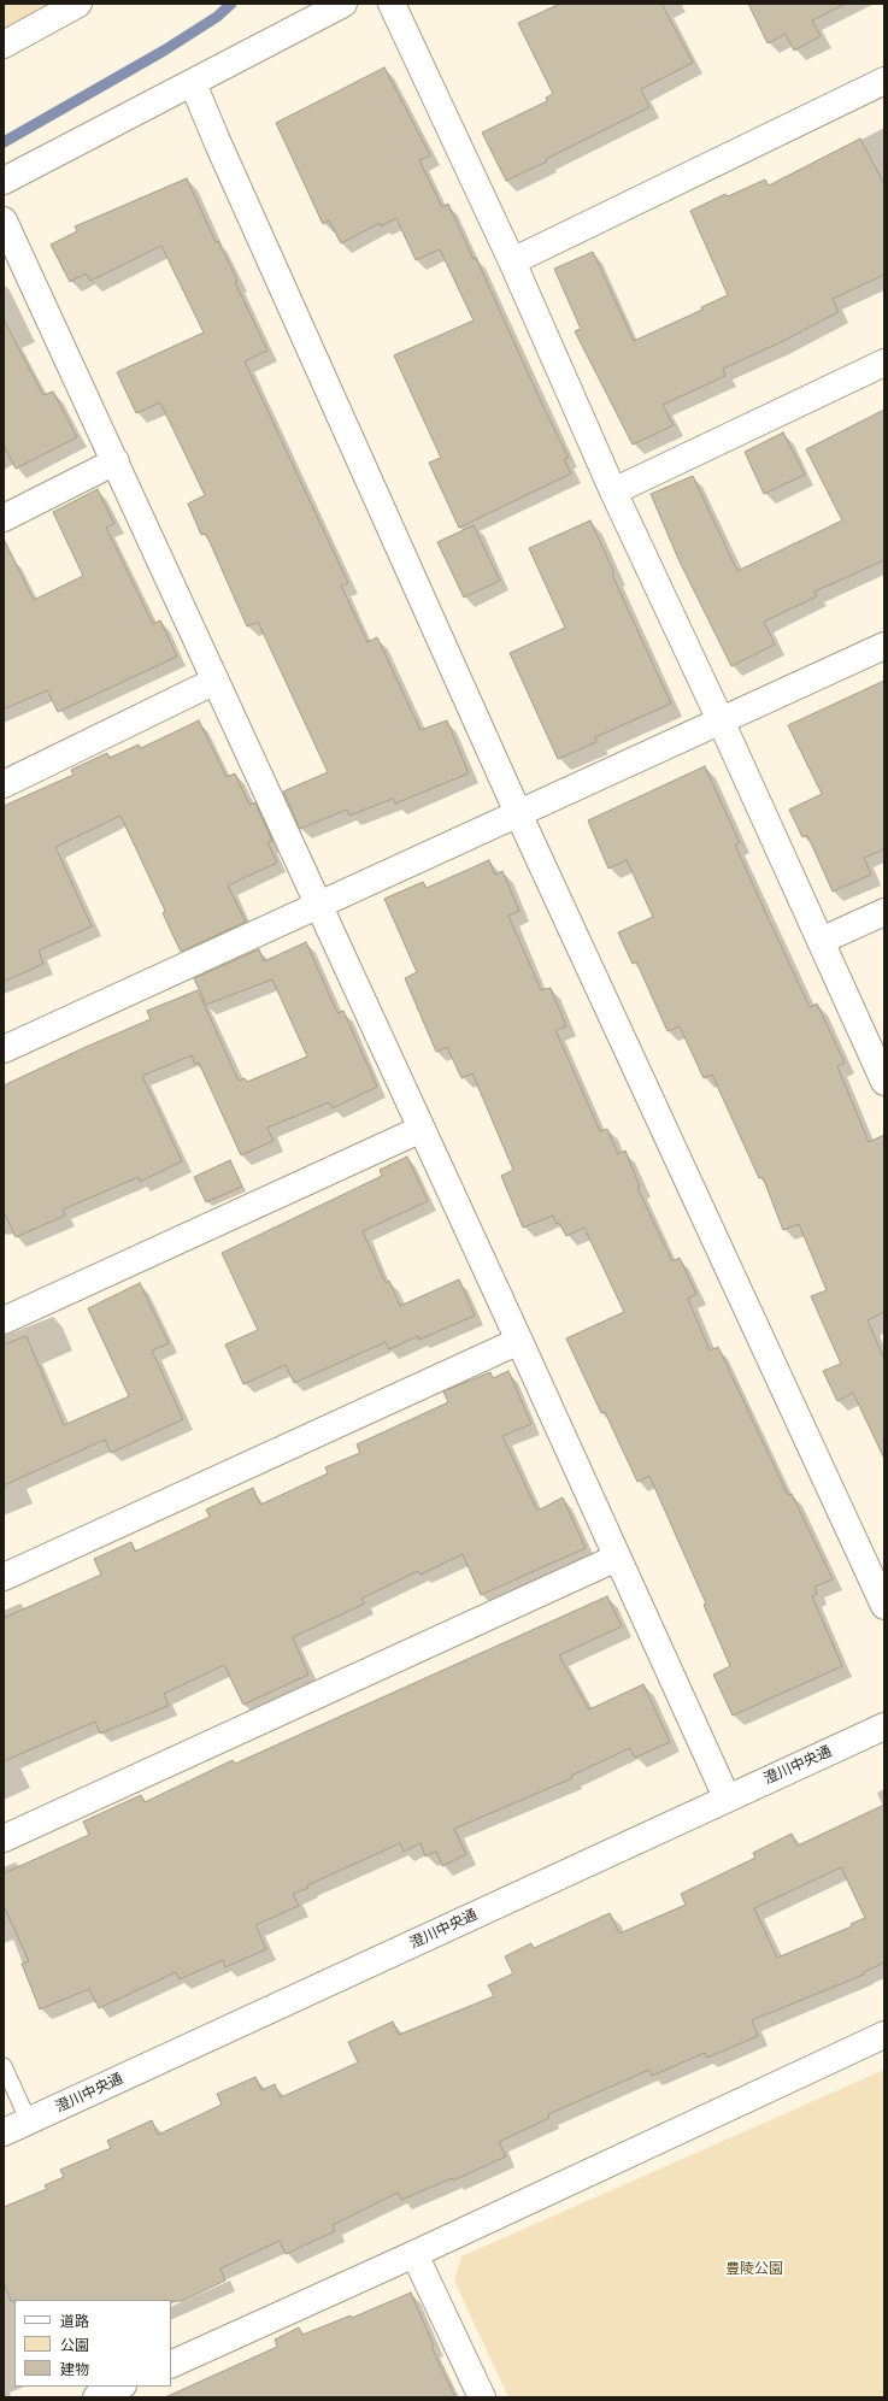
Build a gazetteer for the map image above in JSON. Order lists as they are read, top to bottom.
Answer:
{
  "streets": {
    "street": ["澄川中央通"]
  },
  "parks": ["豊陵公園"],
  "legend": ["道路", "公園", "建物"]
}
